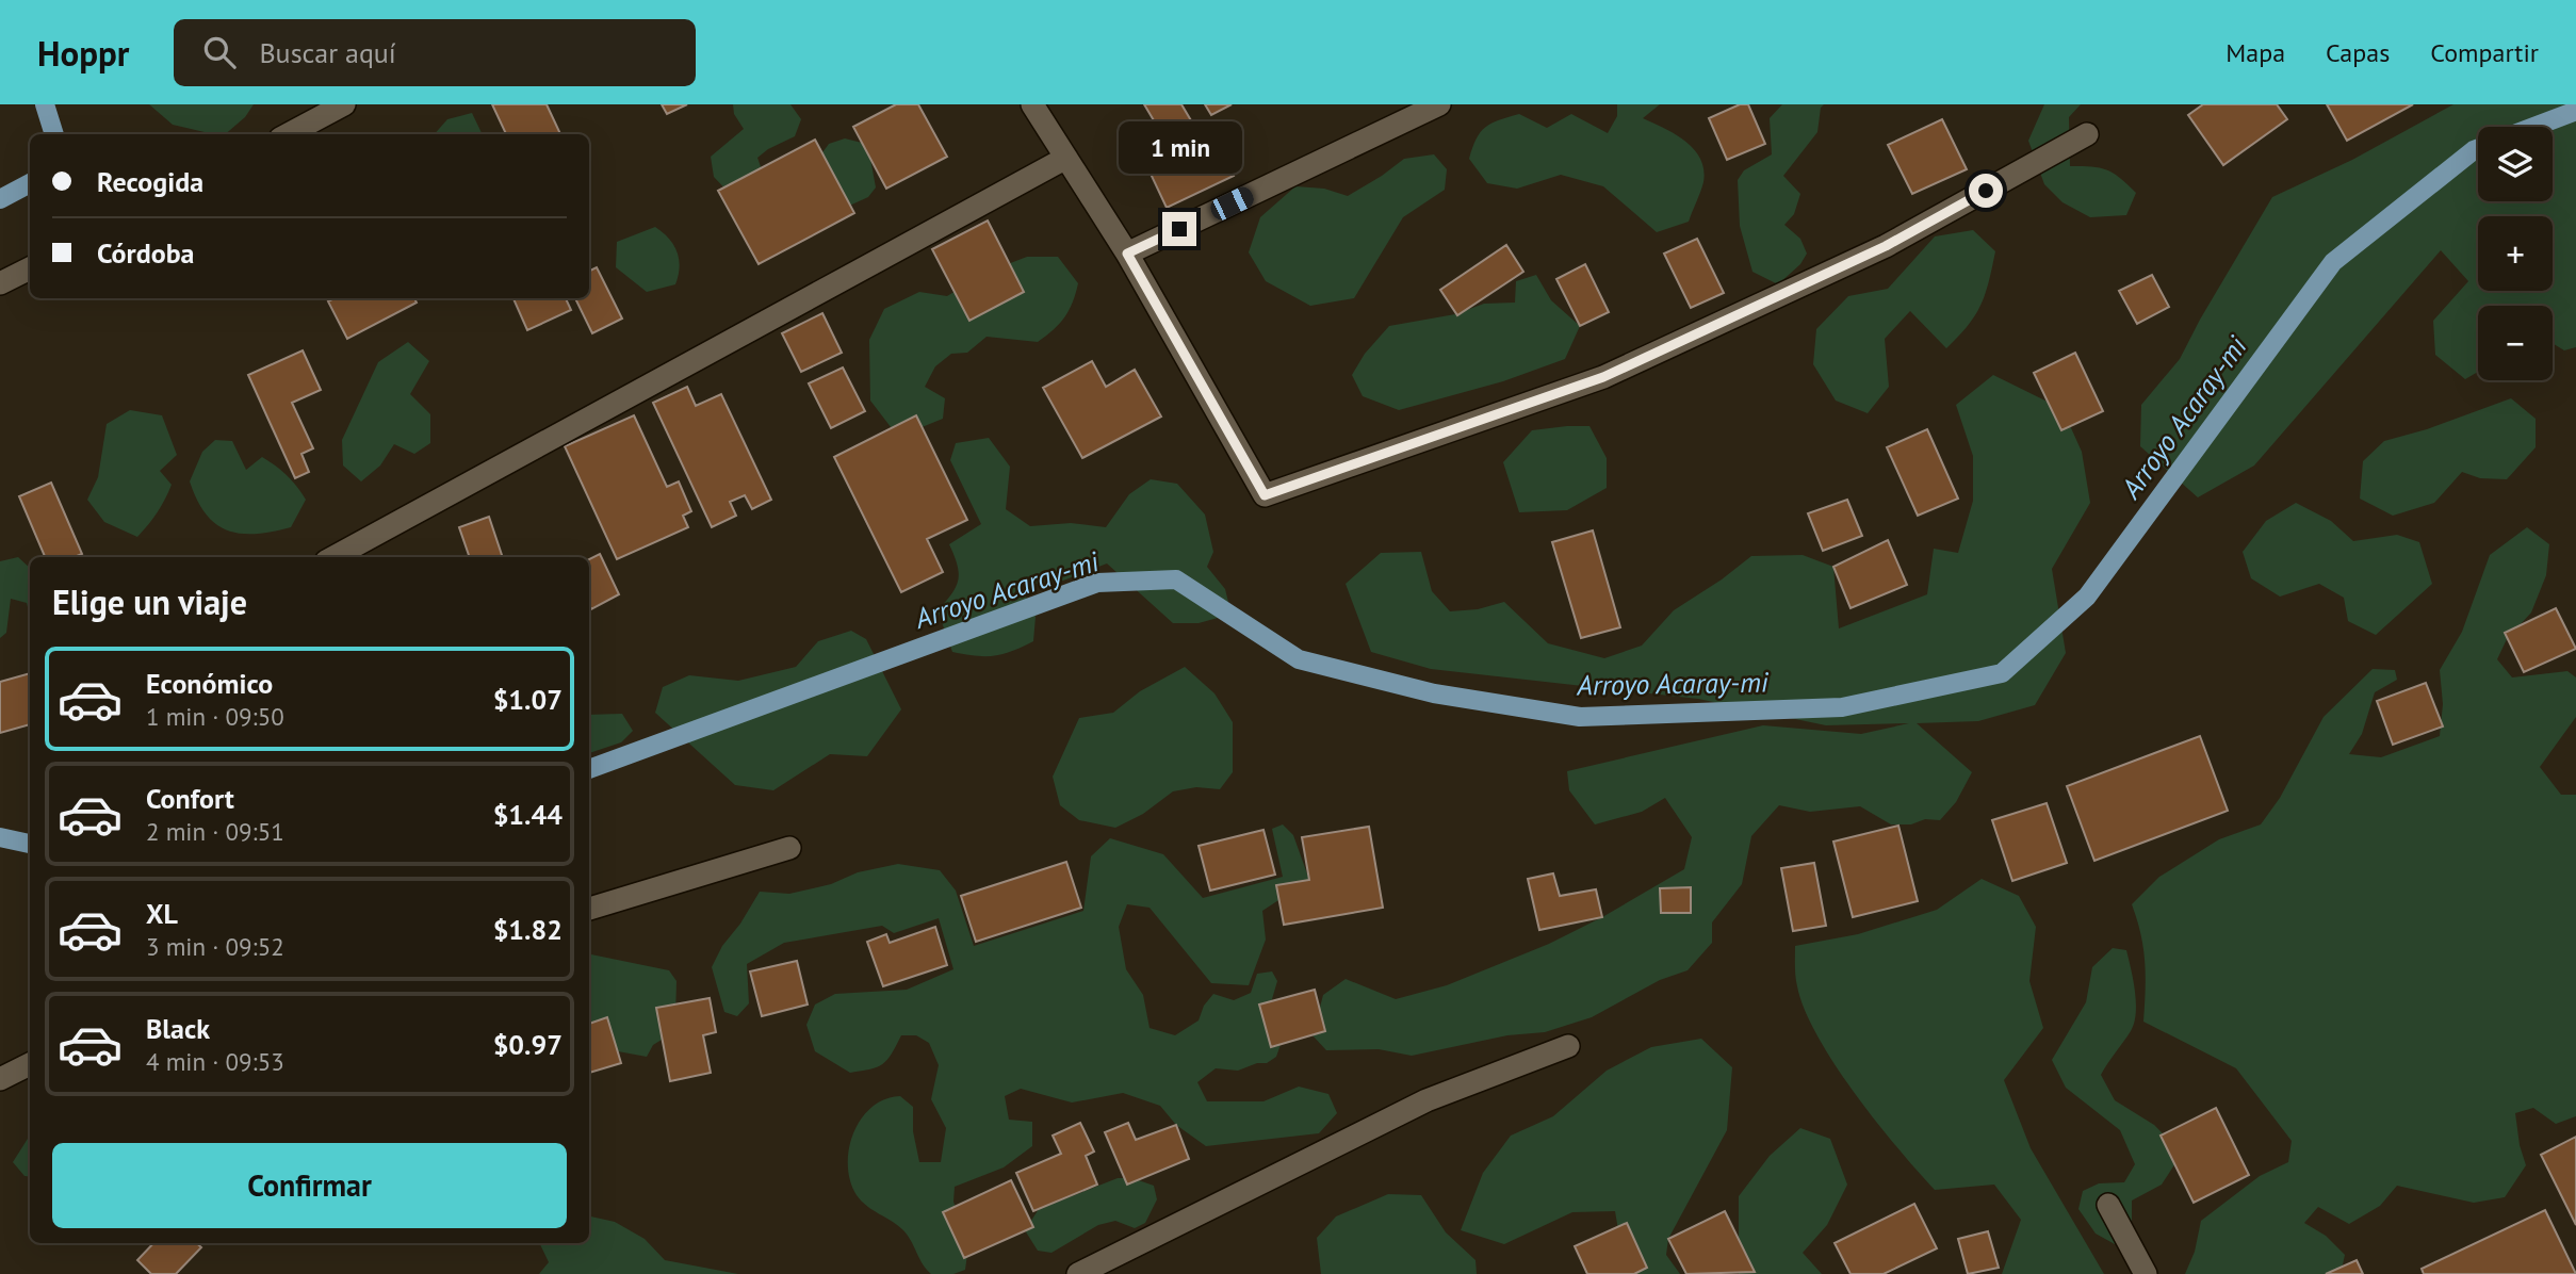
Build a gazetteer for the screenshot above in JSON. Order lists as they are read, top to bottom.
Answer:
{
  "water": ["Arroyo Acaray-mi"],
  "page": {
    "header": "Hoppr",
    "search": "Buscar aquí",
    "nav": ["Mapa", "Capas", "Compartir"],
    "bubble": "1 min",
    "map_buttons": ["+", "−"],
    "banner": ["Recogida", "Córdoba"],
    "heading": "Elige un viaje",
    "list": [
      {
        "name": "Económico",
        "note": "1 min · 09:50",
        "value": "$1.07"
      },
      {
        "name": "Confort",
        "note": "2 min · 09:51",
        "value": "$1.44"
      },
      {
        "name": "XL",
        "note": "3 min · 09:52",
        "value": "$1.82"
      },
      {
        "name": "Black",
        "note": "4 min · 09:53",
        "value": "$0.97"
      }
    ],
    "buttons": "Confirmar"
  }
}
